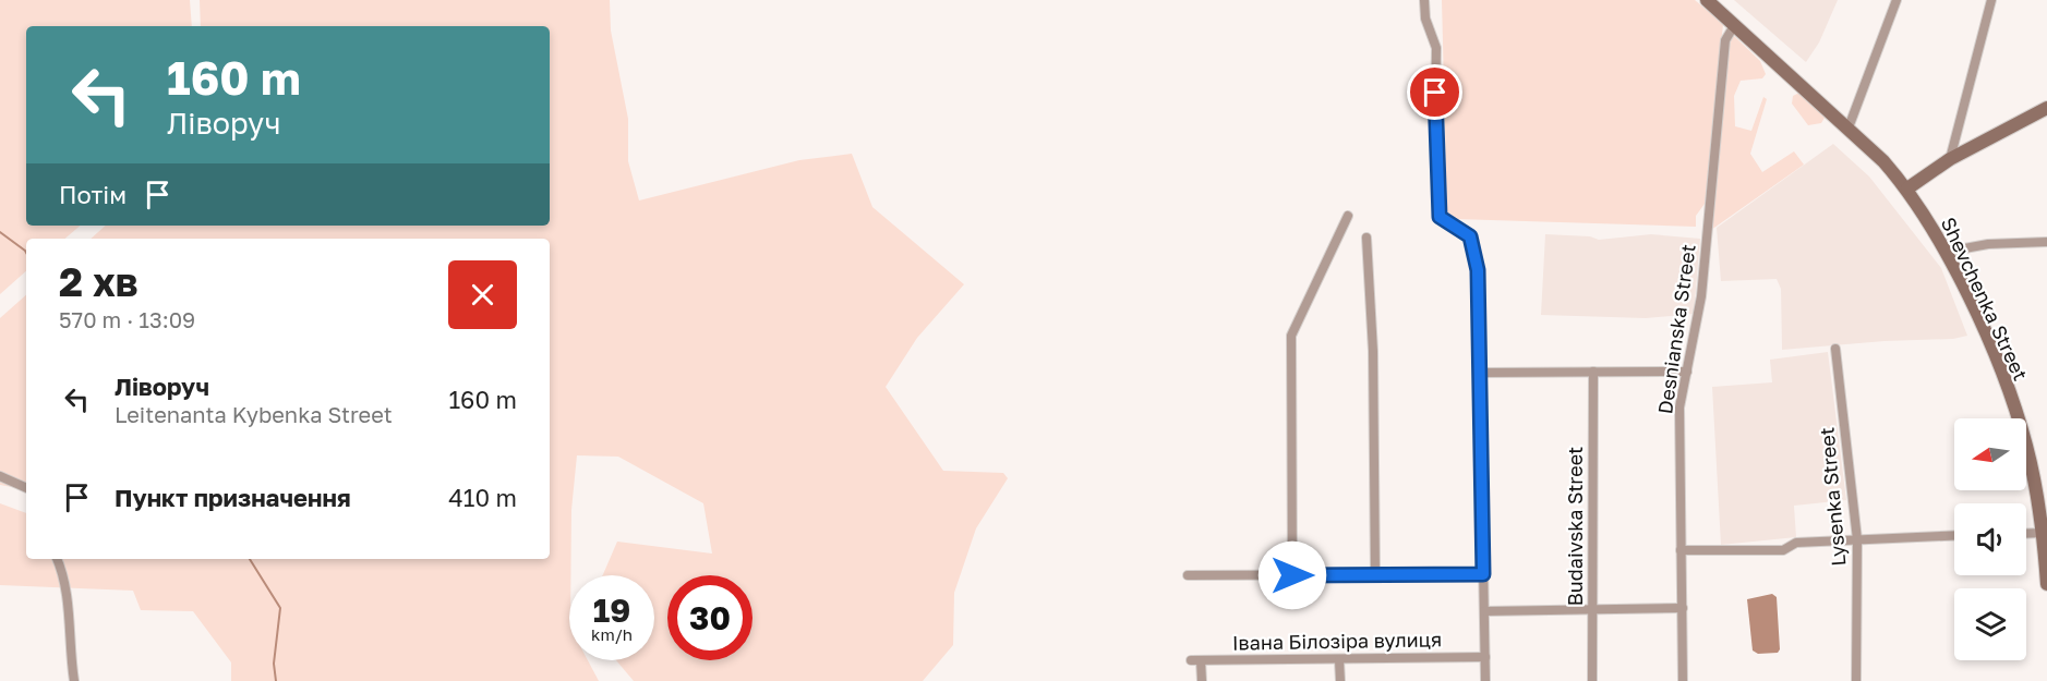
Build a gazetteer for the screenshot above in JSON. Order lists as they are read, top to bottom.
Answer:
{
  "streets": {
    "street": [
      "Shevchenka Street",
      "Desnianska Street",
      "Lysenka Street",
      "Budaivska Street",
      "Івана Білозіра вулиця"
    ]
  },
  "crossings": [
    ["Shevchenka Street", "Desnianska Street"]
  ],
  "north": "left",
  "page": {
    "turn": ["160 m", "Ліворуч"],
    "then": "Потім",
    "heading": ["2 хв", "570 m · 13:09"],
    "list": [
      {
        "name": "Ліворуч",
        "note": "Leitenanta Kybenka Street",
        "value": "160 m"
      },
      {
        "name": "Пункт призначення",
        "value": "410 m"
      }
    ],
    "speed": "19 km/h",
    "limit": "30"
  }
}
